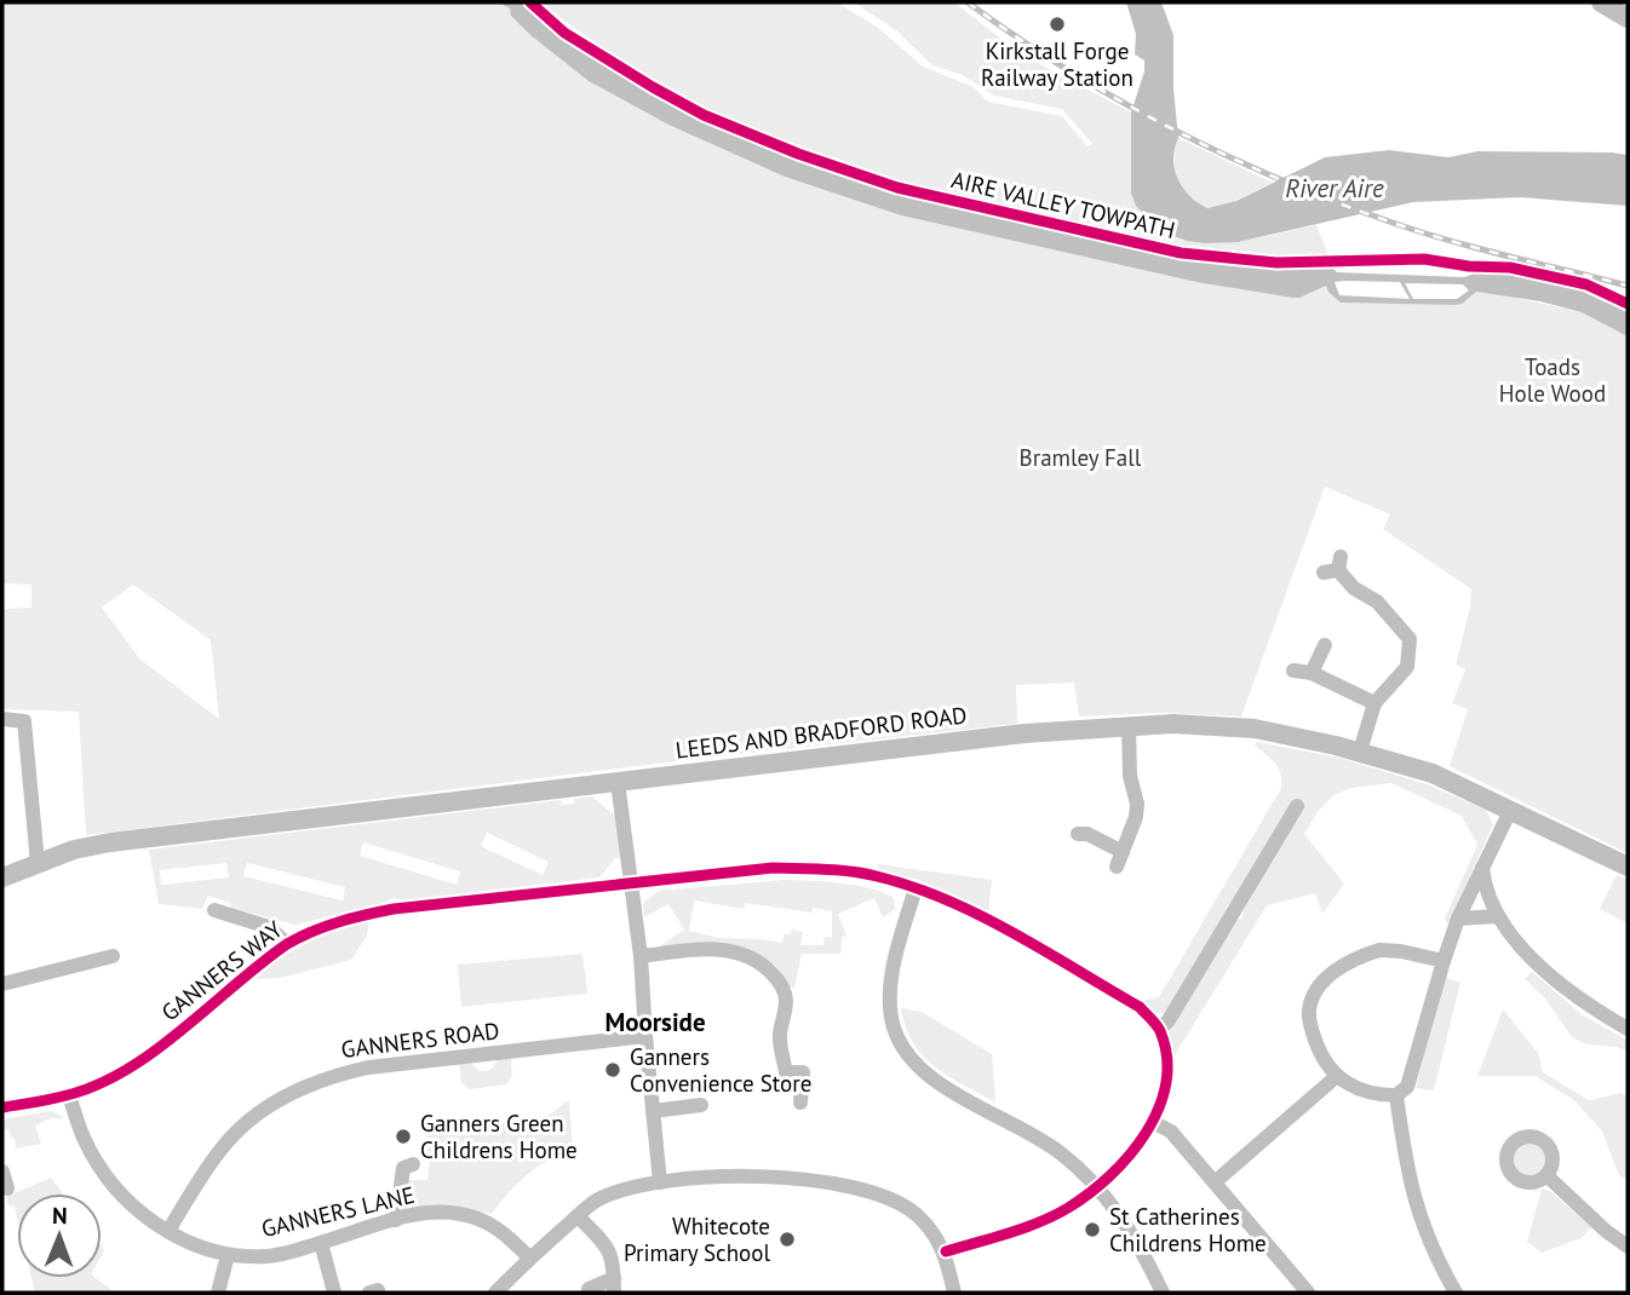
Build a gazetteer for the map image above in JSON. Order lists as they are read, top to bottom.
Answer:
{
  "streets": {
    "main road": ["LEEDS AND BRADFORD ROAD"],
    "street": ["GANNERS WAY", "GANNERS ROAD", "GANNERS LANE"],
    "cycle path": ["AIRE VALLEY TOWPATH"]
  },
  "crossings": [
    ["GANNERS WAY", "GANNERS LANE"],
    ["GANNERS ROAD", "GANNERS LANE"]
  ],
  "districts": ["Moorside"],
  "water": ["River Aire"],
  "parks": ["Toads Hole Wood", "Bramley Fall"],
  "places": [
    "Kirkstall Forge Railway Station",
    "Ganners Convenience Store",
    "Ganners Green Childrens Home",
    "St Catherines Childrens Home",
    "Whitecote Primary School"
  ],
  "north": "top"
}
